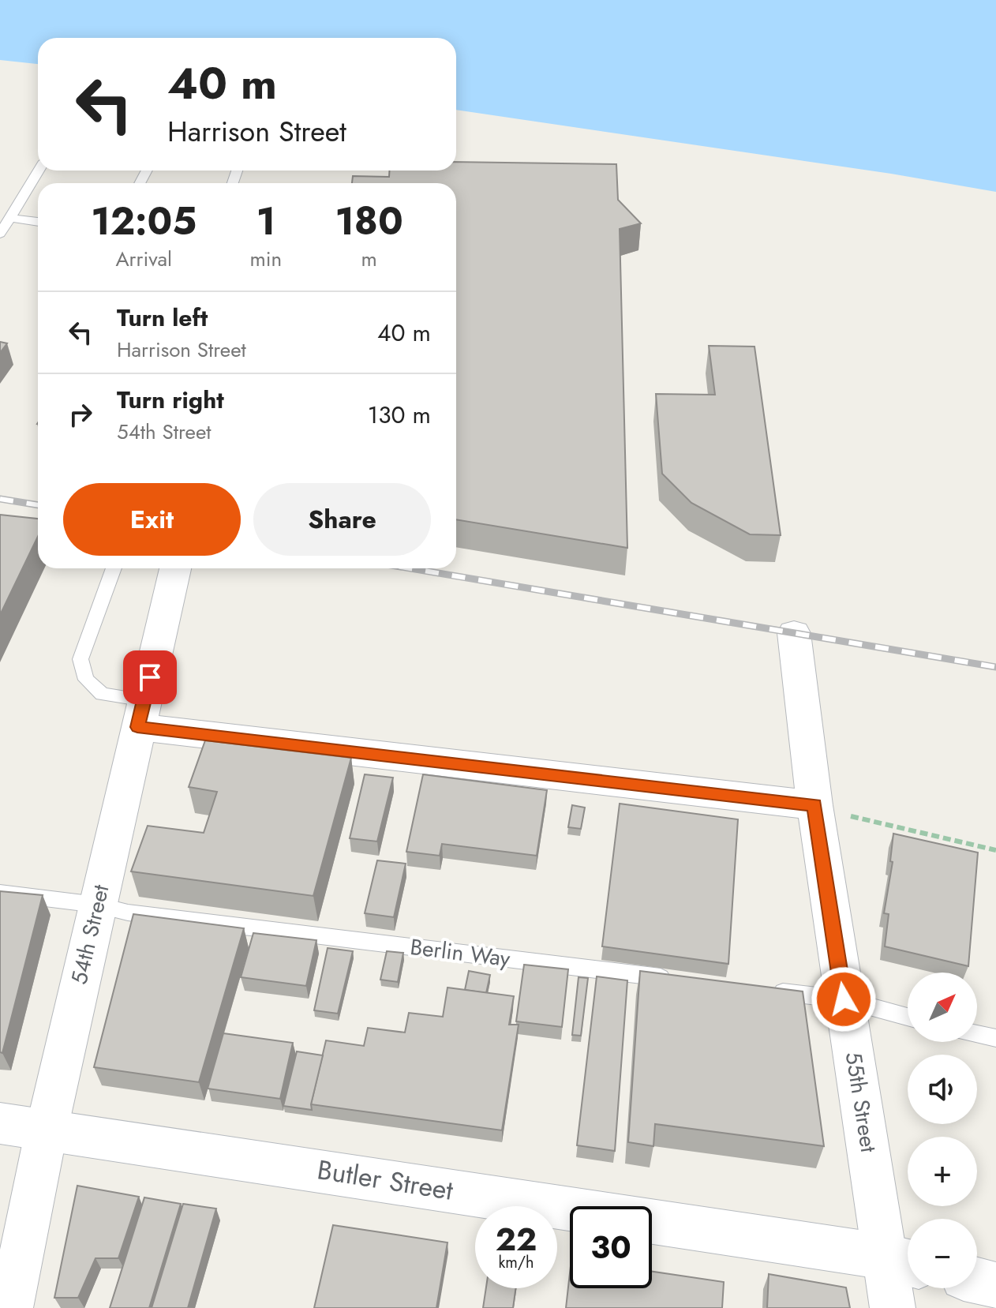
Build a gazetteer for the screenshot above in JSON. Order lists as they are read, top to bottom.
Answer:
{
  "streets": {
    "main road": ["Butler Street"],
    "street": ["54th Street", "55th Street"],
    "lane": ["Berlin Way"]
  },
  "crossings": [
    ["54th Street", "Berlin Way"],
    ["54th Street", "Butler Street"],
    ["55th Street", "Butler Street"]
  ],
  "north": "top right",
  "page": {
    "turn": ["40 m", "Harrison Street"],
    "eta": [
      "12:05",
      "Arrival",
      "1",
      "min",
      "180",
      "m"
    ],
    "list": [
      {
        "name": "Turn left",
        "note": "Harrison Street",
        "value": "40 m"
      },
      {
        "name": "Turn right",
        "note": "54th Street",
        "value": "130 m"
      }
    ],
    "buttons": ["Exit", "Share"],
    "map_buttons": ["+", "−"],
    "speed": "22 km/h",
    "limit": "30"
  }
}
